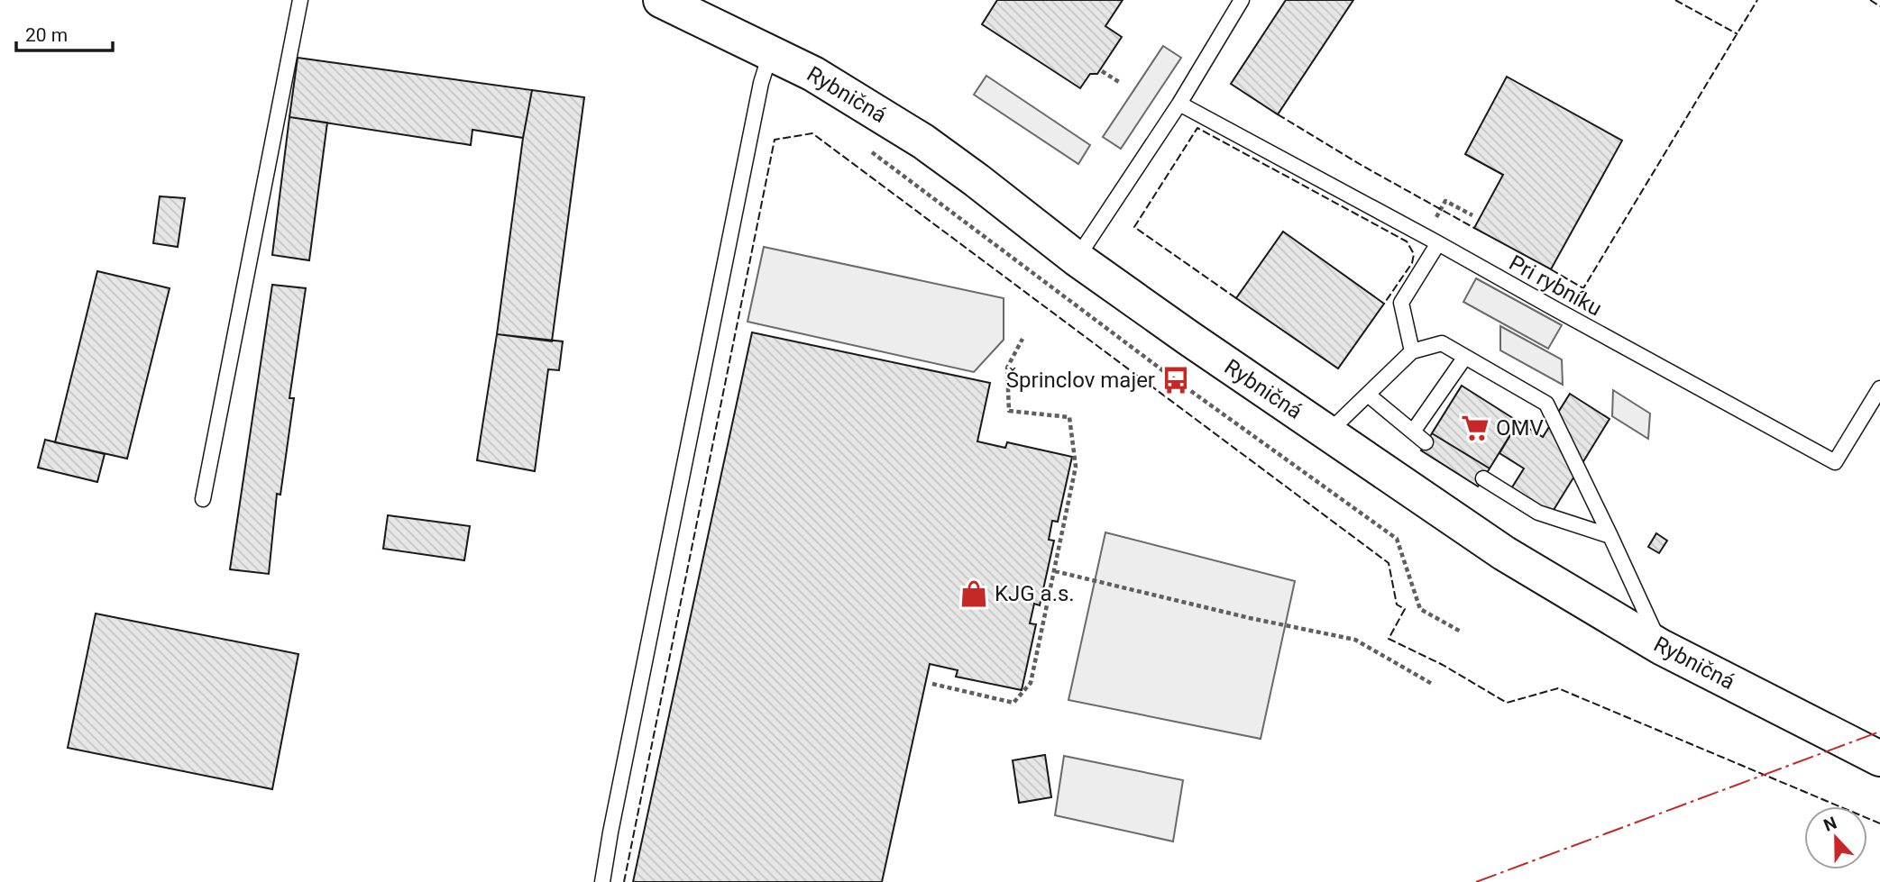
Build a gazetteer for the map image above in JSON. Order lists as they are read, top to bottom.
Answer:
{
  "streets": {
    "main road": ["Rybničná"],
    "lane": ["Pri rybníku"]
  },
  "places": {
    "bus stop": ["Šprinclov majer"],
    "supermarket": ["OMV"],
    "shop": ["KJG a.s."]
  },
  "scale_bar": "20 m",
  "north": "top"
}
